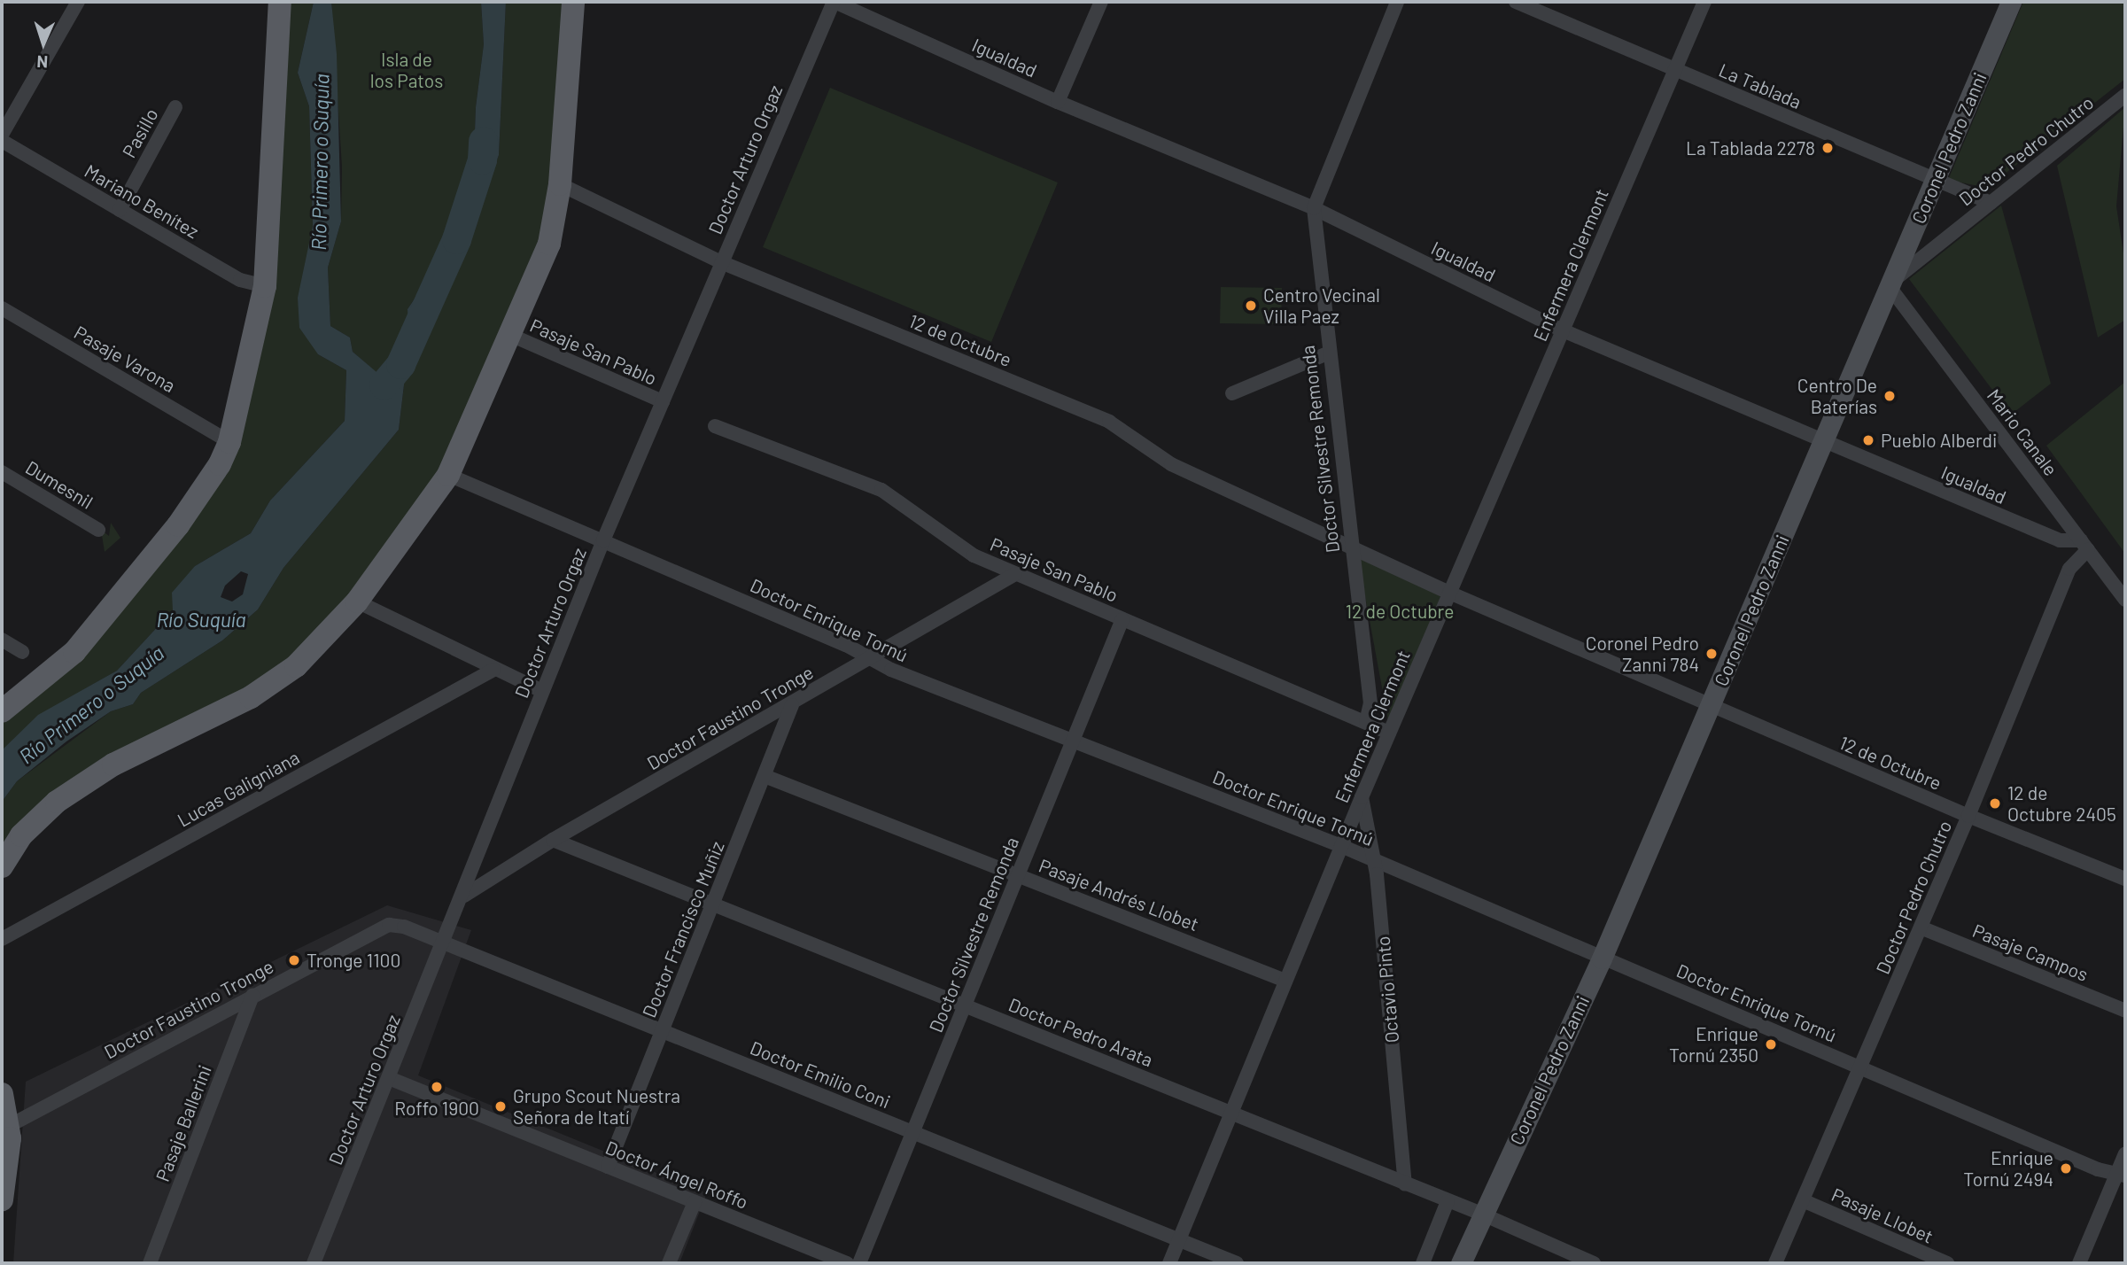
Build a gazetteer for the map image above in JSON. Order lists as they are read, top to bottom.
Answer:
{
  "streets": {
    "main road": ["Coronel Pedro Zanni"],
    "street": [
      "Igualdad",
      "La Tablada",
      "Pasillo",
      "Doctor Pedro Chutro",
      "Doctor Arturo Orgaz",
      "Mariano Benítez",
      "Enfermera Clermont",
      "12 de Octubre",
      "Pasaje San Pablo",
      "Pasaje Varona",
      "Mario Canale",
      "Doctor Silvestre Remonda",
      "Dumesnil",
      "Doctor Enrique Tornú",
      "Doctor Faustino Tronge",
      "Lucas Galigniana",
      "Pasaje Andrés Llobet",
      "Doctor Francisco Muñiz",
      "Pasaje Campos",
      "Octavio Pinto",
      "Doctor Pedro Arata",
      "Doctor Emilio Coni",
      "Pasaje Ballerini",
      "Doctor Ángel Roffo",
      "Pasaje Llobet"
    ]
  },
  "crossings": [
    ["Igualdad", "Coronel Pedro Zanni"],
    ["Igualdad", "Doctor Pedro Chutro"],
    ["Igualdad", "Doctor Arturo Orgaz"],
    ["Igualdad", "Enfermera Clermont"],
    ["Igualdad", "Mario Canale"],
    ["Igualdad", "Doctor Silvestre Remonda"],
    ["La Tablada", "Coronel Pedro Zanni"],
    ["La Tablada", "Doctor Pedro Chutro"],
    ["La Tablada", "Enfermera Clermont"],
    ["Pasillo", "Mariano Benítez"],
    ["Coronel Pedro Zanni", "Doctor Pedro Chutro"],
    ["Coronel Pedro Zanni", "12 de Octubre"],
    ["Coronel Pedro Zanni", "Mario Canale"],
    ["Coronel Pedro Zanni", "Doctor Enrique Tornú"],
    ["Coronel Pedro Zanni", "Doctor Pedro Arata"],
    ["Doctor Pedro Chutro", "12 de Octubre"],
    ["Doctor Pedro Chutro", "Mario Canale"],
    ["Doctor Pedro Chutro", "Doctor Enrique Tornú"],
    ["Doctor Pedro Chutro", "Pasaje Campos"],
    ["Doctor Pedro Chutro", "Pasaje Llobet"],
    ["Doctor Arturo Orgaz", "12 de Octubre"],
    ["Doctor Arturo Orgaz", "Pasaje San Pablo"],
    ["Doctor Arturo Orgaz", "Doctor Enrique Tornú"],
    ["Doctor Arturo Orgaz", "Doctor Faustino Tronge"],
    ["Doctor Arturo Orgaz", "Doctor Emilio Coni"],
    ["Doctor Arturo Orgaz", "Doctor Ángel Roffo"],
    ["Enfermera Clermont", "12 de Octubre"],
    ["Enfermera Clermont", "Pasaje San Pablo"],
    ["Enfermera Clermont", "Doctor Enrique Tornú"],
    ["Enfermera Clermont", "Pasaje Andrés Llobet"],
    ["Enfermera Clermont", "Octavio Pinto"],
    ["Enfermera Clermont", "Doctor Pedro Arata"],
    ["Enfermera Clermont", "Doctor Emilio Coni"],
    ["12 de Octubre", "Doctor Silvestre Remonda"],
    ["Pasaje San Pablo", "Doctor Silvestre Remonda"],
    ["Pasaje San Pablo", "Doctor Faustino Tronge"],
    ["Doctor Silvestre Remonda", "Doctor Enrique Tornú"],
    ["Doctor Silvestre Remonda", "Pasaje Andrés Llobet"],
    ["Doctor Silvestre Remonda", "Doctor Pedro Arata"],
    ["Doctor Silvestre Remonda", "Doctor Emilio Coni"],
    ["Doctor Enrique Tornú", "Doctor Faustino Tronge"],
    ["Doctor Enrique Tornú", "Octavio Pinto"],
    ["Doctor Faustino Tronge", "Doctor Francisco Muñiz"],
    ["Doctor Faustino Tronge", "Doctor Pedro Arata"],
    ["Doctor Faustino Tronge", "Doctor Emilio Coni"],
    ["Doctor Faustino Tronge", "Pasaje Ballerini"],
    ["Pasaje Andrés Llobet", "Doctor Francisco Muñiz"],
    ["Doctor Francisco Muñiz", "Doctor Pedro Arata"],
    ["Doctor Francisco Muñiz", "Doctor Emilio Coni"],
    ["Doctor Francisco Muñiz", "Doctor Ángel Roffo"],
    ["Octavio Pinto", "Doctor Pedro Arata"]
  ],
  "water": ["Río Primero o Suquía", "Río Suquía"],
  "parks": ["Isla de los Patos", "12 de Octubre"],
  "places": [
    "La Tablada 2278",
    "Centro Vecinal Villa Paez",
    "Centro De Baterías",
    "Pueblo Alberdi",
    "Coronel Pedro Zanni 784",
    "12 de Octubre 2405",
    "Tronge 1100",
    "Enrique Tornú 2350",
    "Roffo 1900",
    "Grupo Scout Nuestra Señora de Itatí",
    "Enrique Tornú 2494"
  ],
  "north": "bottom"
}
